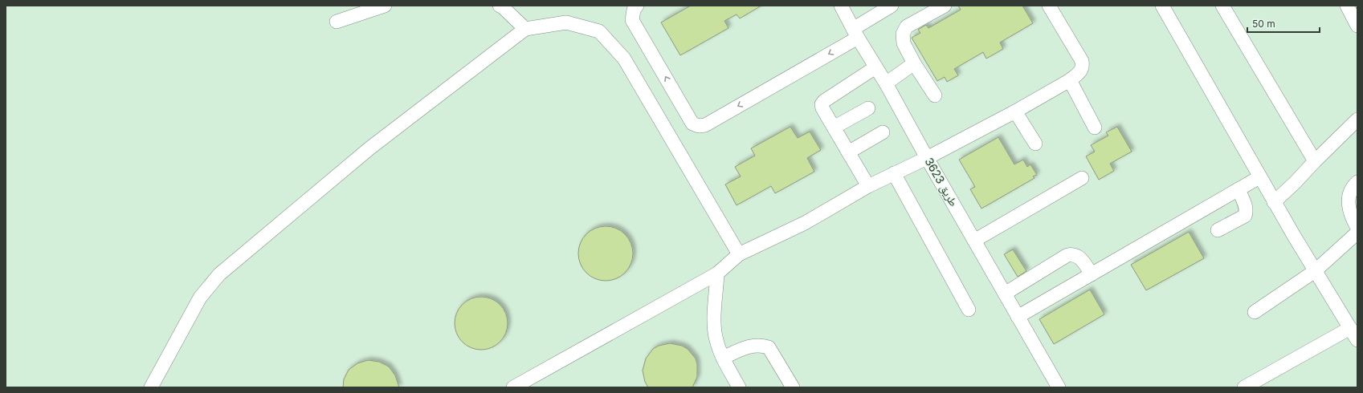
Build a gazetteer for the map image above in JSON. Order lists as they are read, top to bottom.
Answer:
{
  "streets": {
    "street": ["طريق 3623"]
  },
  "scale_bar": "50 m"
}
